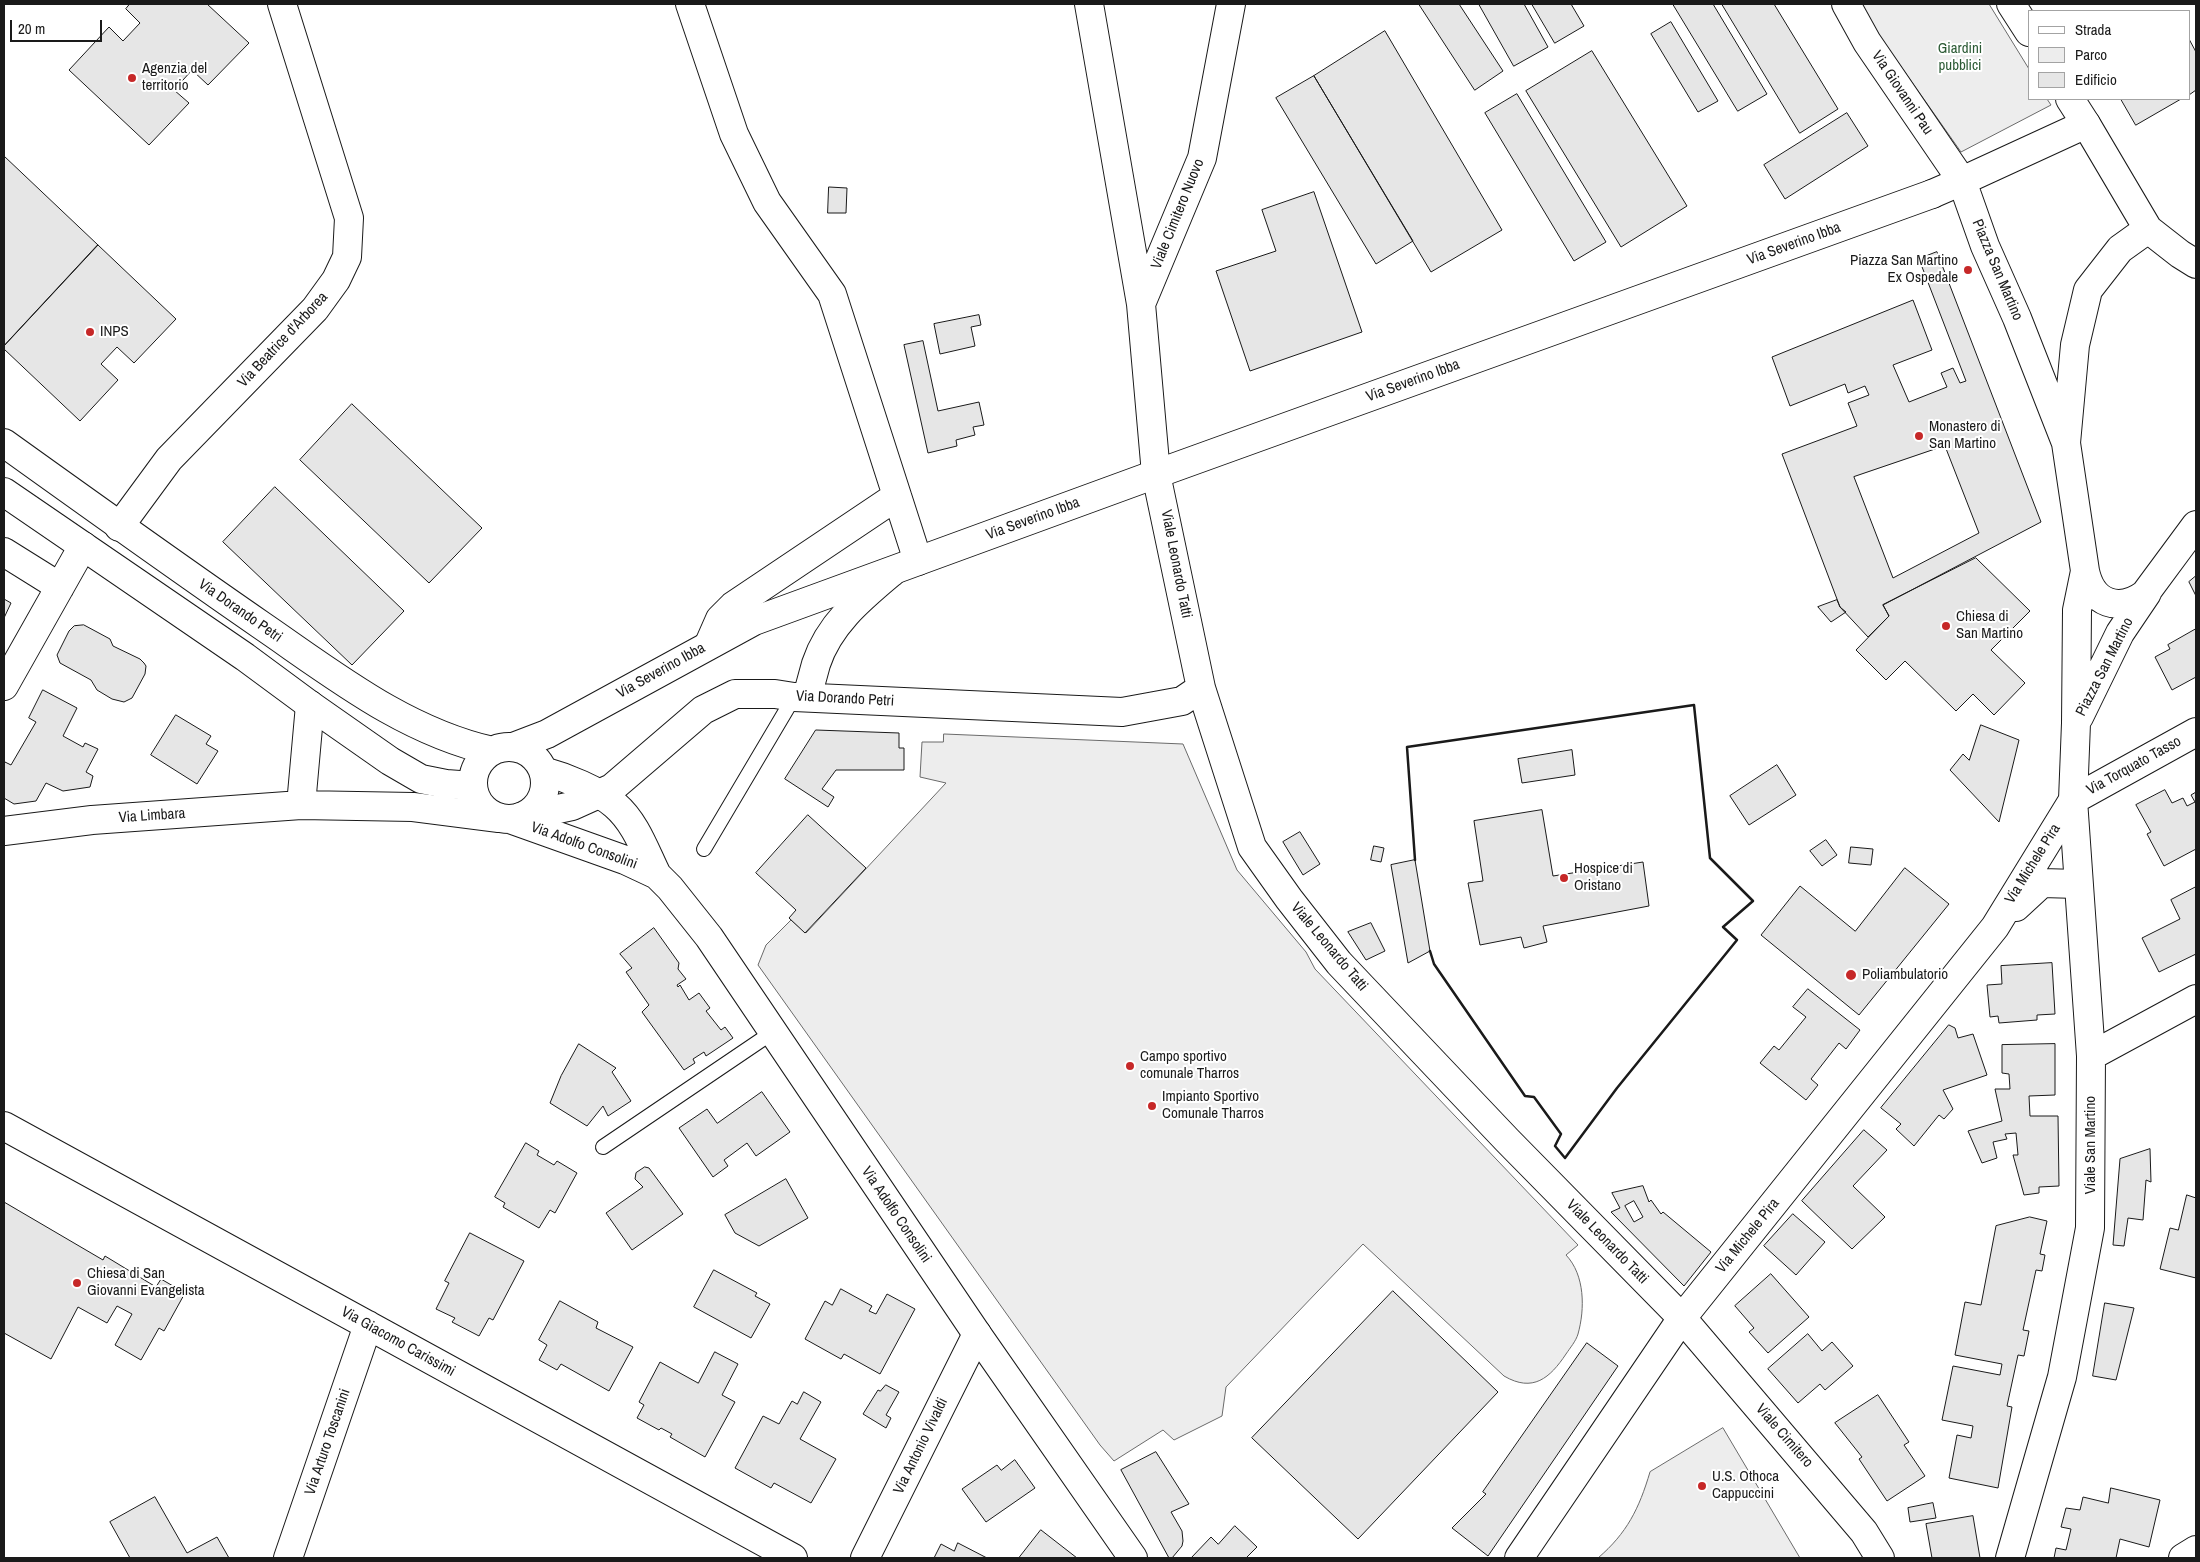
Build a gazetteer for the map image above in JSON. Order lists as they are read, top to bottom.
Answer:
{
  "streets": {
    "street": [
      "Via Giovanni Pau",
      "Viale Cimitero Nuovo",
      "Via Severino Ibba",
      "Piazza San Martino",
      "Via Beatrice d'Arborea",
      "Viale Leonardo Tatti",
      "Via Dorando Petri",
      "Via Torquato Tasso",
      "Via Limbara",
      "Via Adolfo Consolini",
      "Via Michele Pira",
      "Viale San Martino",
      "Via Giacomo Carissimi",
      "Viale Cimitero",
      "Via Arturo Toscanini",
      "Via Antonio Vivaldi"
    ]
  },
  "crossings": [
    ["Via Giovanni Pau", "Via Severino Ibba"],
    ["Via Giovanni Pau", "Piazza San Martino"],
    ["Viale Cimitero Nuovo", "Via Severino Ibba"],
    ["Viale Cimitero Nuovo", "Viale Leonardo Tatti"],
    ["Via Severino Ibba", "Piazza San Martino"],
    ["Via Severino Ibba", "Viale Leonardo Tatti"],
    ["Via Severino Ibba", "Via Dorando Petri"],
    ["Via Severino Ibba", "Via Limbara"],
    ["Via Severino Ibba", "Via Adolfo Consolini"],
    ["Piazza San Martino", "Viale San Martino"],
    ["Via Beatrice d'Arborea", "Via Dorando Petri"],
    ["Viale Leonardo Tatti", "Via Dorando Petri"],
    ["Viale Leonardo Tatti", "Via Michele Pira"],
    ["Viale Leonardo Tatti", "Viale Cimitero"],
    ["Via Dorando Petri", "Via Limbara"],
    ["Via Dorando Petri", "Via Adolfo Consolini"],
    ["Via Torquato Tasso", "Via Michele Pira"],
    ["Via Torquato Tasso", "Viale San Martino"],
    ["Via Limbara", "Via Adolfo Consolini"],
    ["Via Adolfo Consolini", "Via Antonio Vivaldi"],
    ["Via Michele Pira", "Viale San Martino"],
    ["Via Michele Pira", "Viale Cimitero"],
    ["Via Giacomo Carissimi", "Via Arturo Toscanini"]
  ],
  "parks": ["Giardini pubblici"],
  "places": [
    "Agenzia del territorio",
    "Piazza San Martino Ex Ospedale",
    "INPS",
    "Monastero di San Martino",
    "Chiesa di San Martino",
    "Hospice di Oristano",
    "Poliambulatorio",
    "Campo sportivo comunale Tharros",
    "Impianto Sportivo Comunale Tharros",
    "Chiesa di San Giovanni Evangelista",
    "U.S. Othoca Cappuccini"
  ],
  "legend": ["Strada", "Parco", "Edificio"],
  "scale_bar": "20 m"
}
